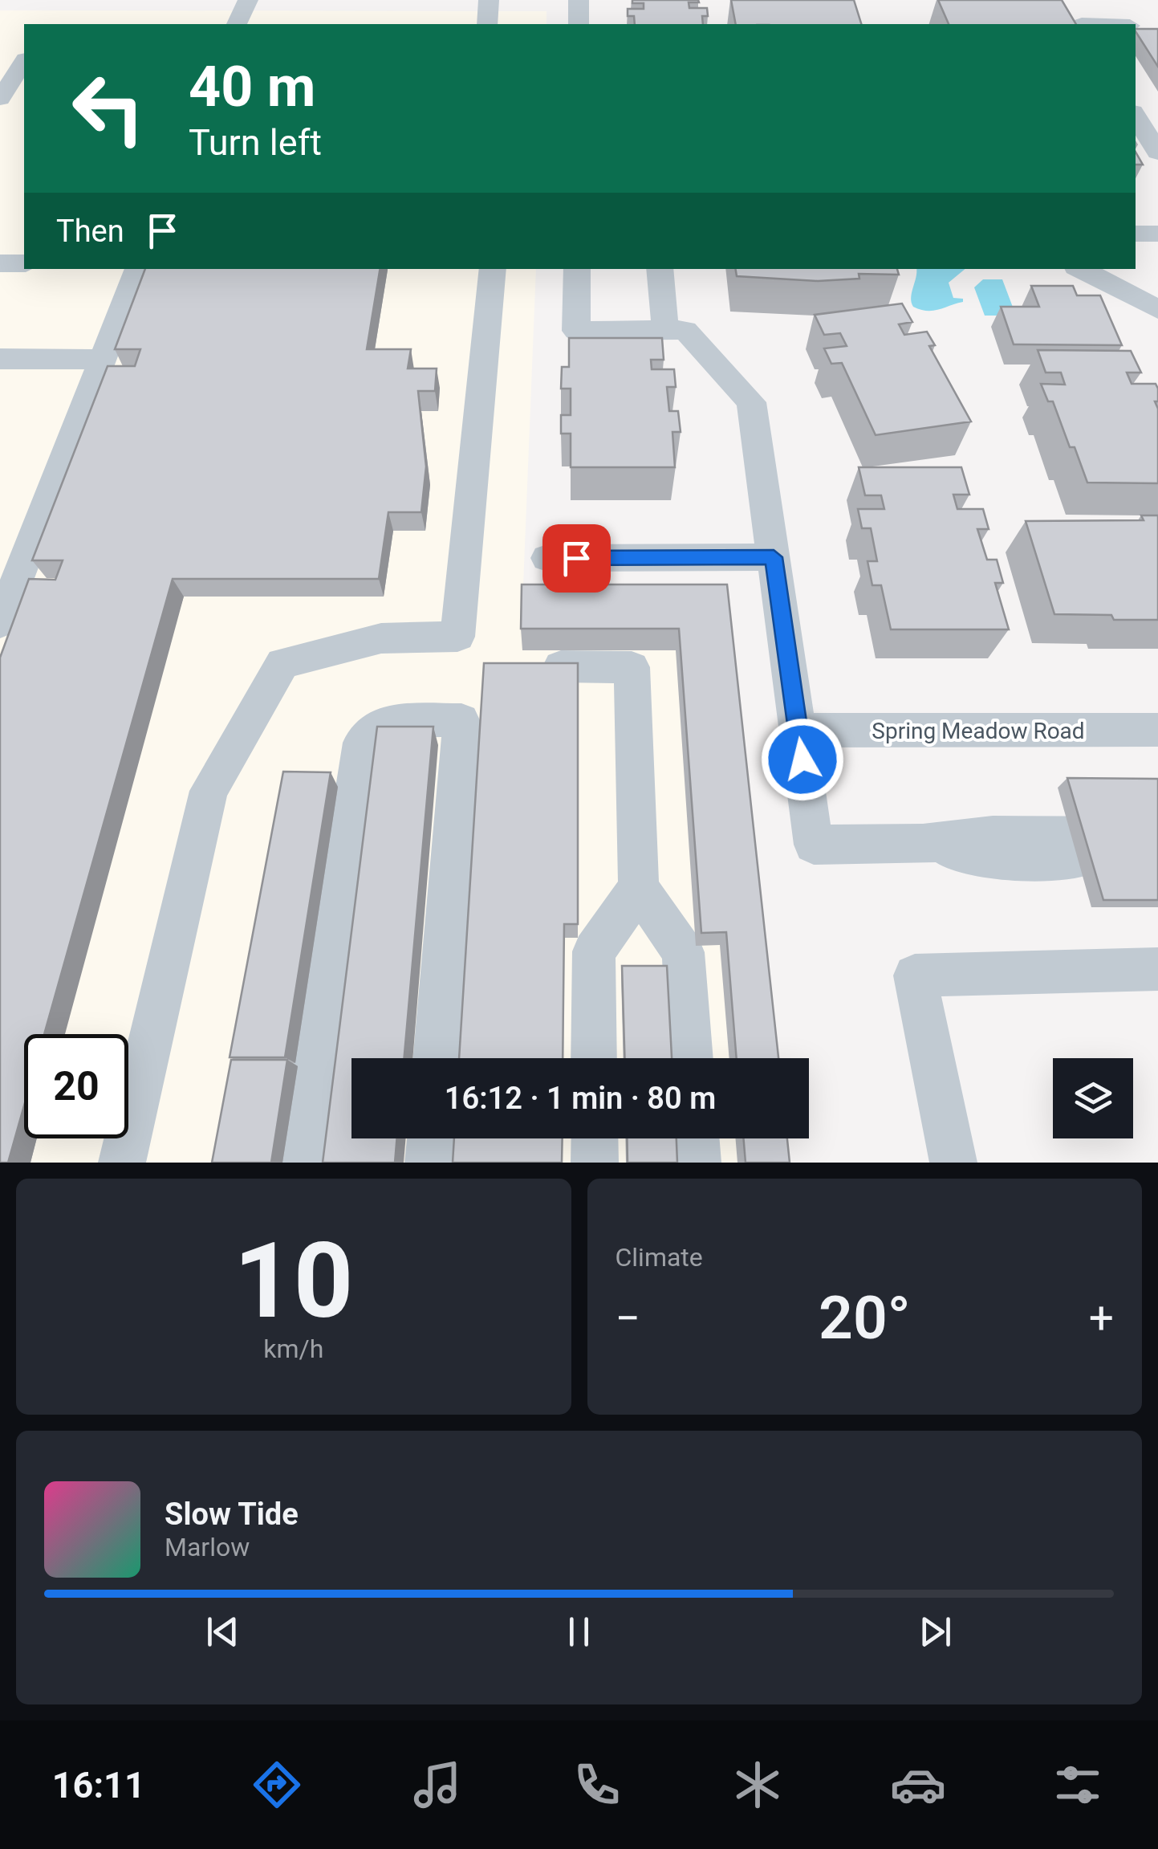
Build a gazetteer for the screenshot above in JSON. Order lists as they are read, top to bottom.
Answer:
{
  "streets": {
    "street": ["Spring Meadow Road"]
  },
  "page": {
    "turn": ["40 m", "Turn left"],
    "then": "Then",
    "limit": "20",
    "trip": "16:12 · 1 min · 80 m",
    "tile": [
      ["10", "km/h"],
      "Climate"
    ],
    "heat": ["−", "20°", "+"],
    "song": ["Slow Tide", "Marlow"],
    "tabs": "16:11"
  }
}
